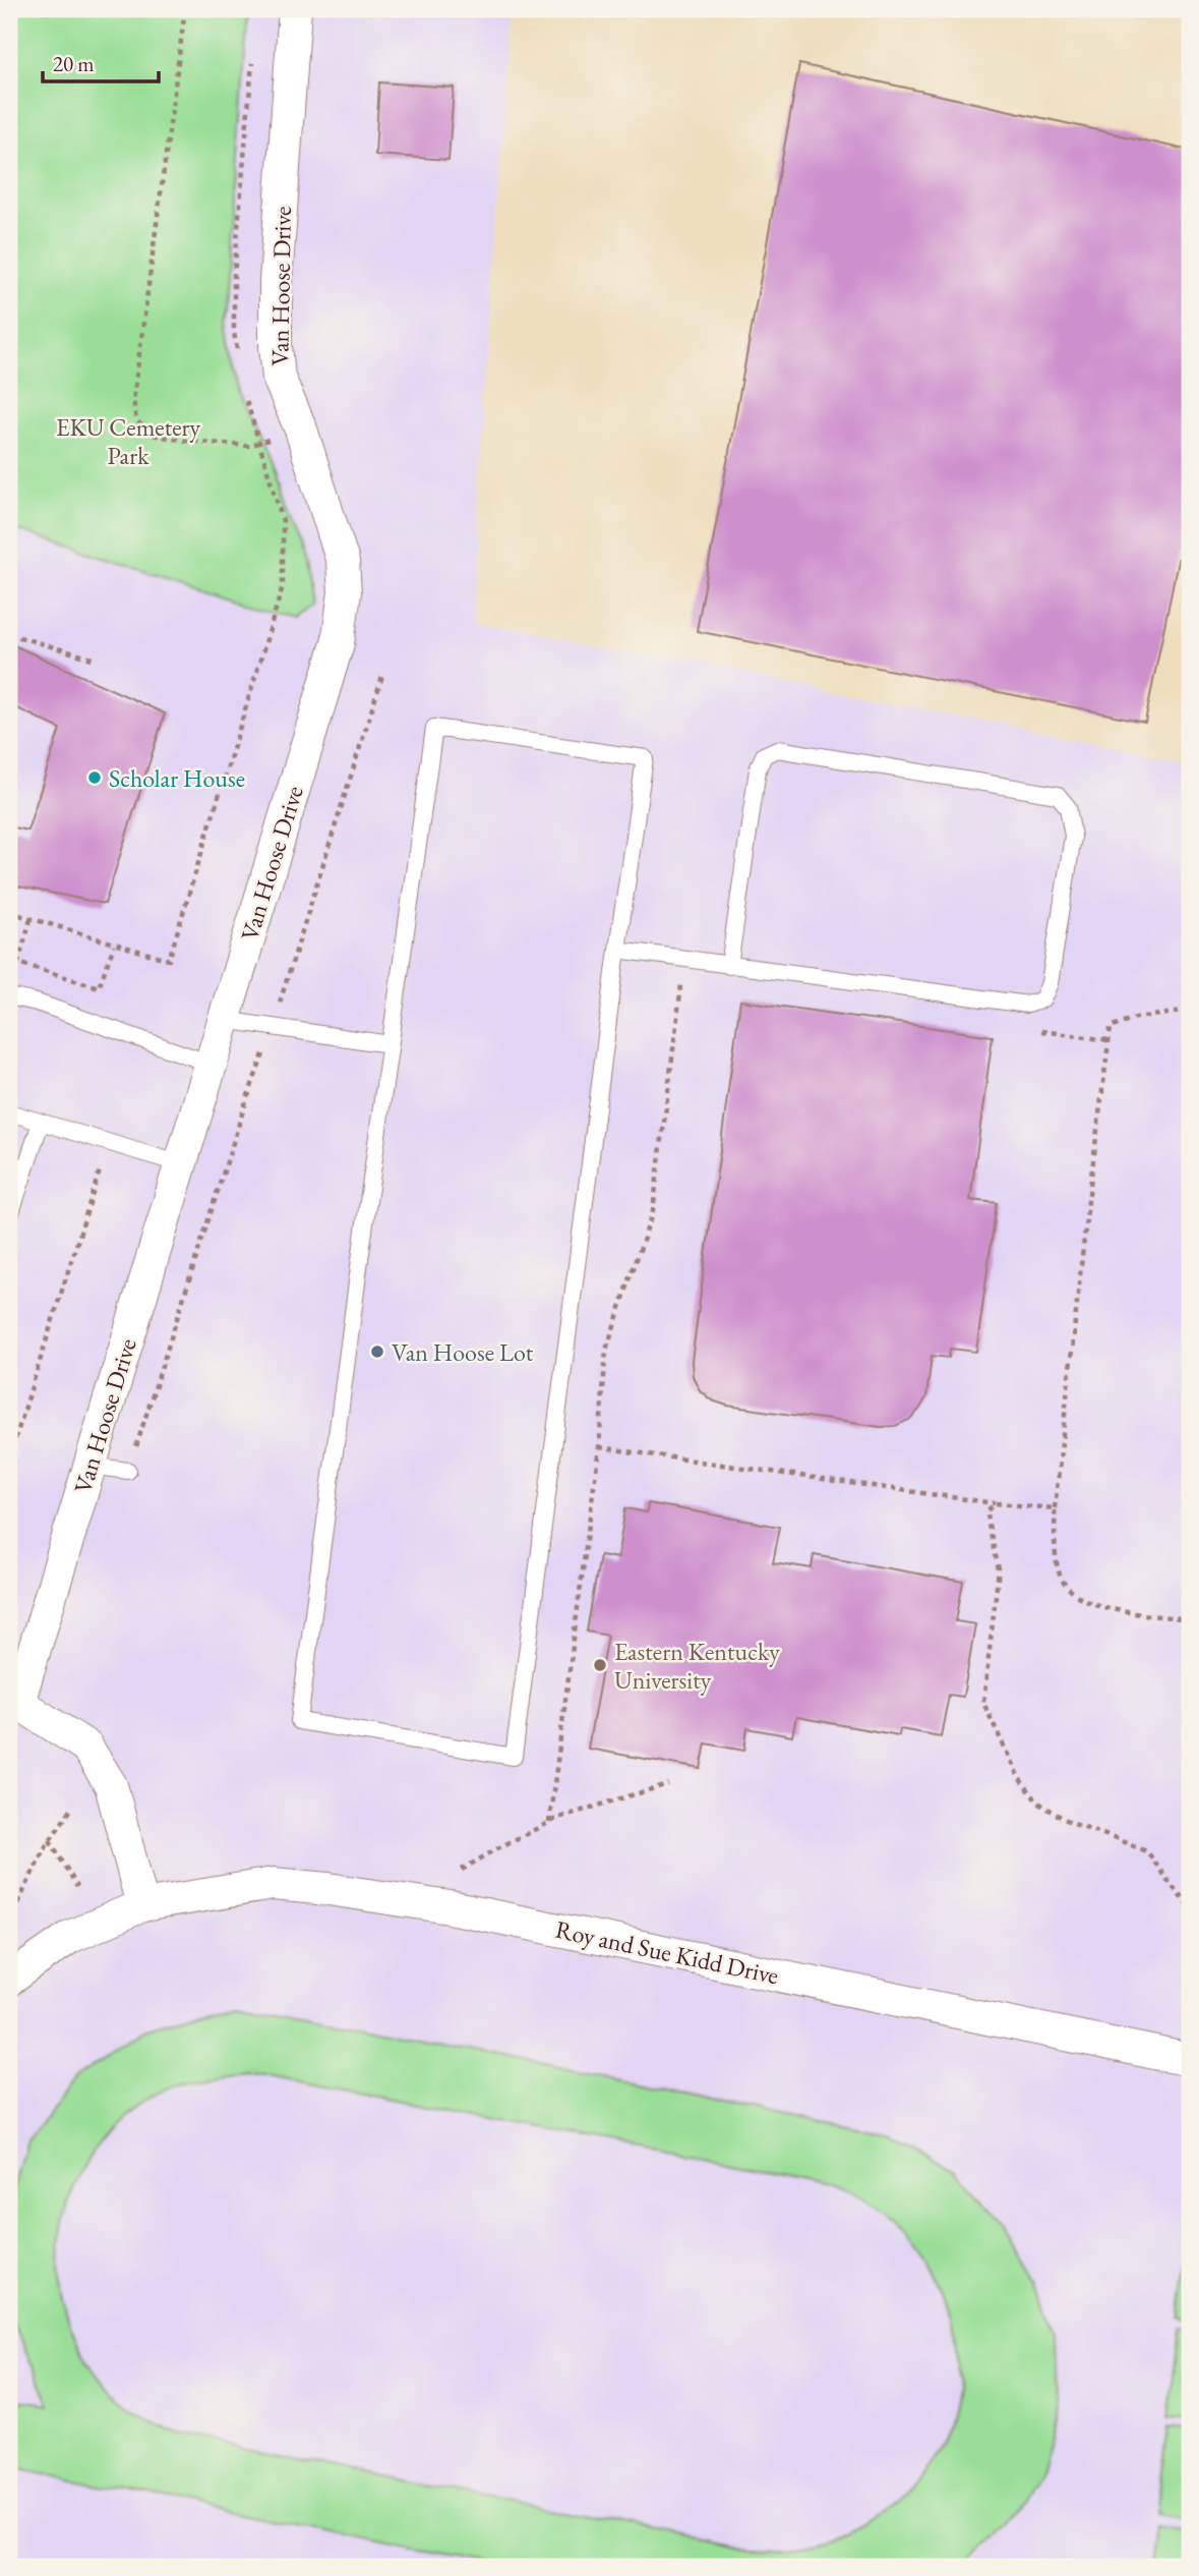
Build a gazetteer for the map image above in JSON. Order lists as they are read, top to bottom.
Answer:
{
  "streets": {
    "street": ["Van Hoose Drive", "Roy and Sue Kidd Drive"]
  },
  "parks": ["EKU Cemetery Park"],
  "places": ["Scholar House", "Van Hoose Lot", "Eastern Kentucky University"],
  "scale_bar": "20 m"
}
